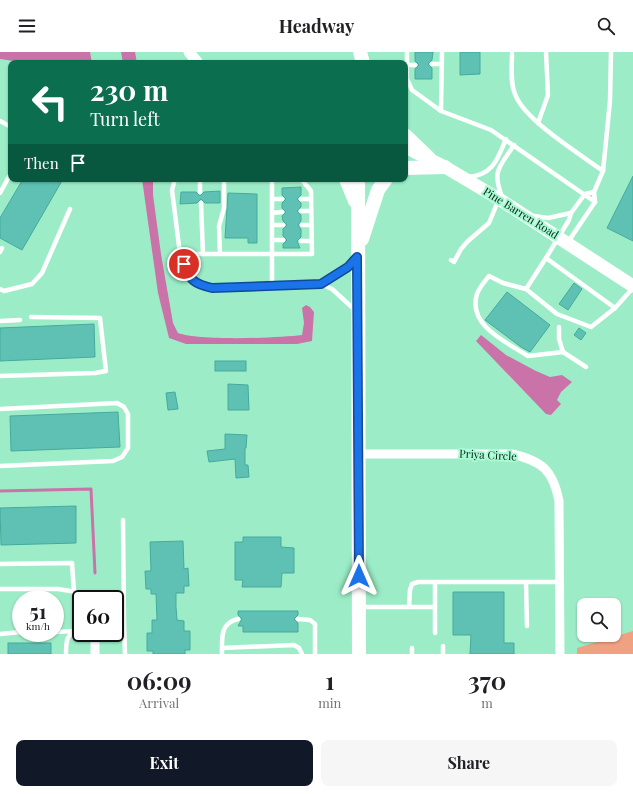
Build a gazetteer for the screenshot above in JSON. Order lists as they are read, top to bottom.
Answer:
{
  "streets": {
    "main road": ["Pine Barren Road"],
    "street": ["Priya Circle"]
  },
  "page": {
    "header": "Headway",
    "turn": ["230 m", "Turn left"],
    "then": "Then",
    "speed": "51 km/h",
    "limit": "60",
    "eta": [
      "06:09",
      "Arrival",
      "1",
      "min",
      "370",
      "m"
    ],
    "buttons": ["Exit", "Share"]
  }
}
